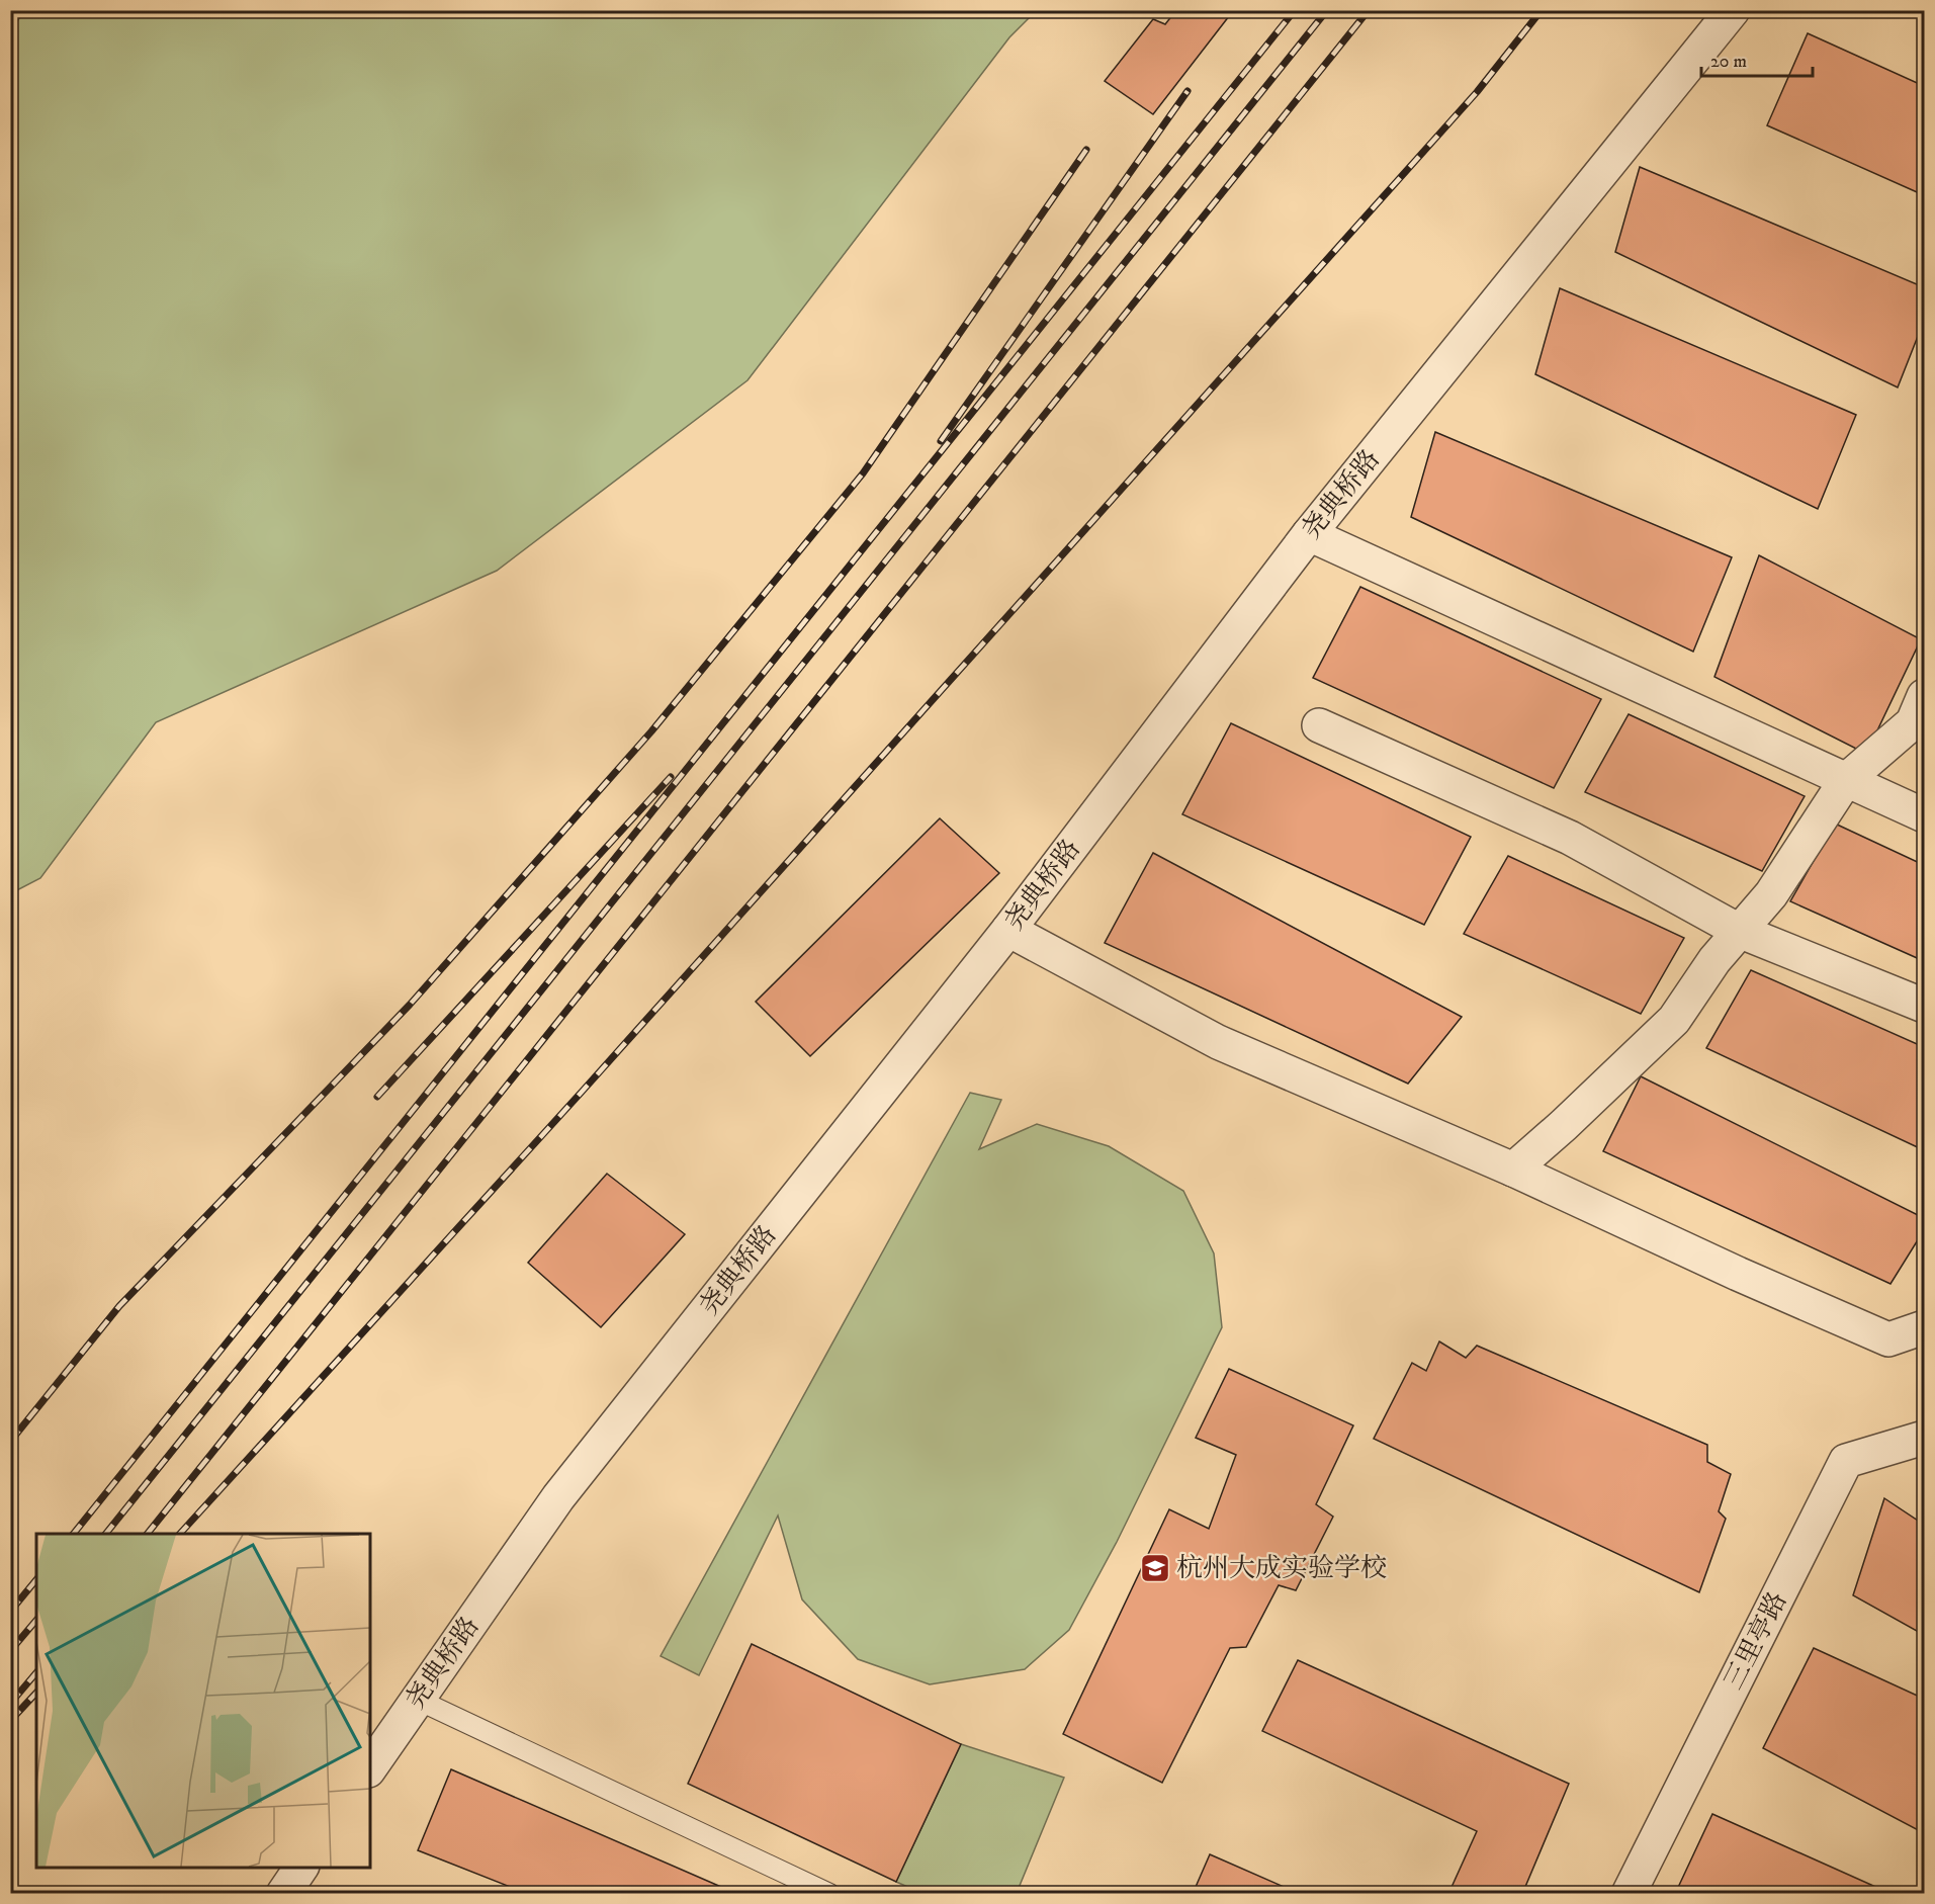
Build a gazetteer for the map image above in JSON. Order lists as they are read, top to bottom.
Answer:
{
  "streets": {
    "street": ["尧典桥路", "三里亭路"]
  },
  "places": {
    "school or university": ["杭州大成实验学校"]
  },
  "scale_bar": "20 m"
}
